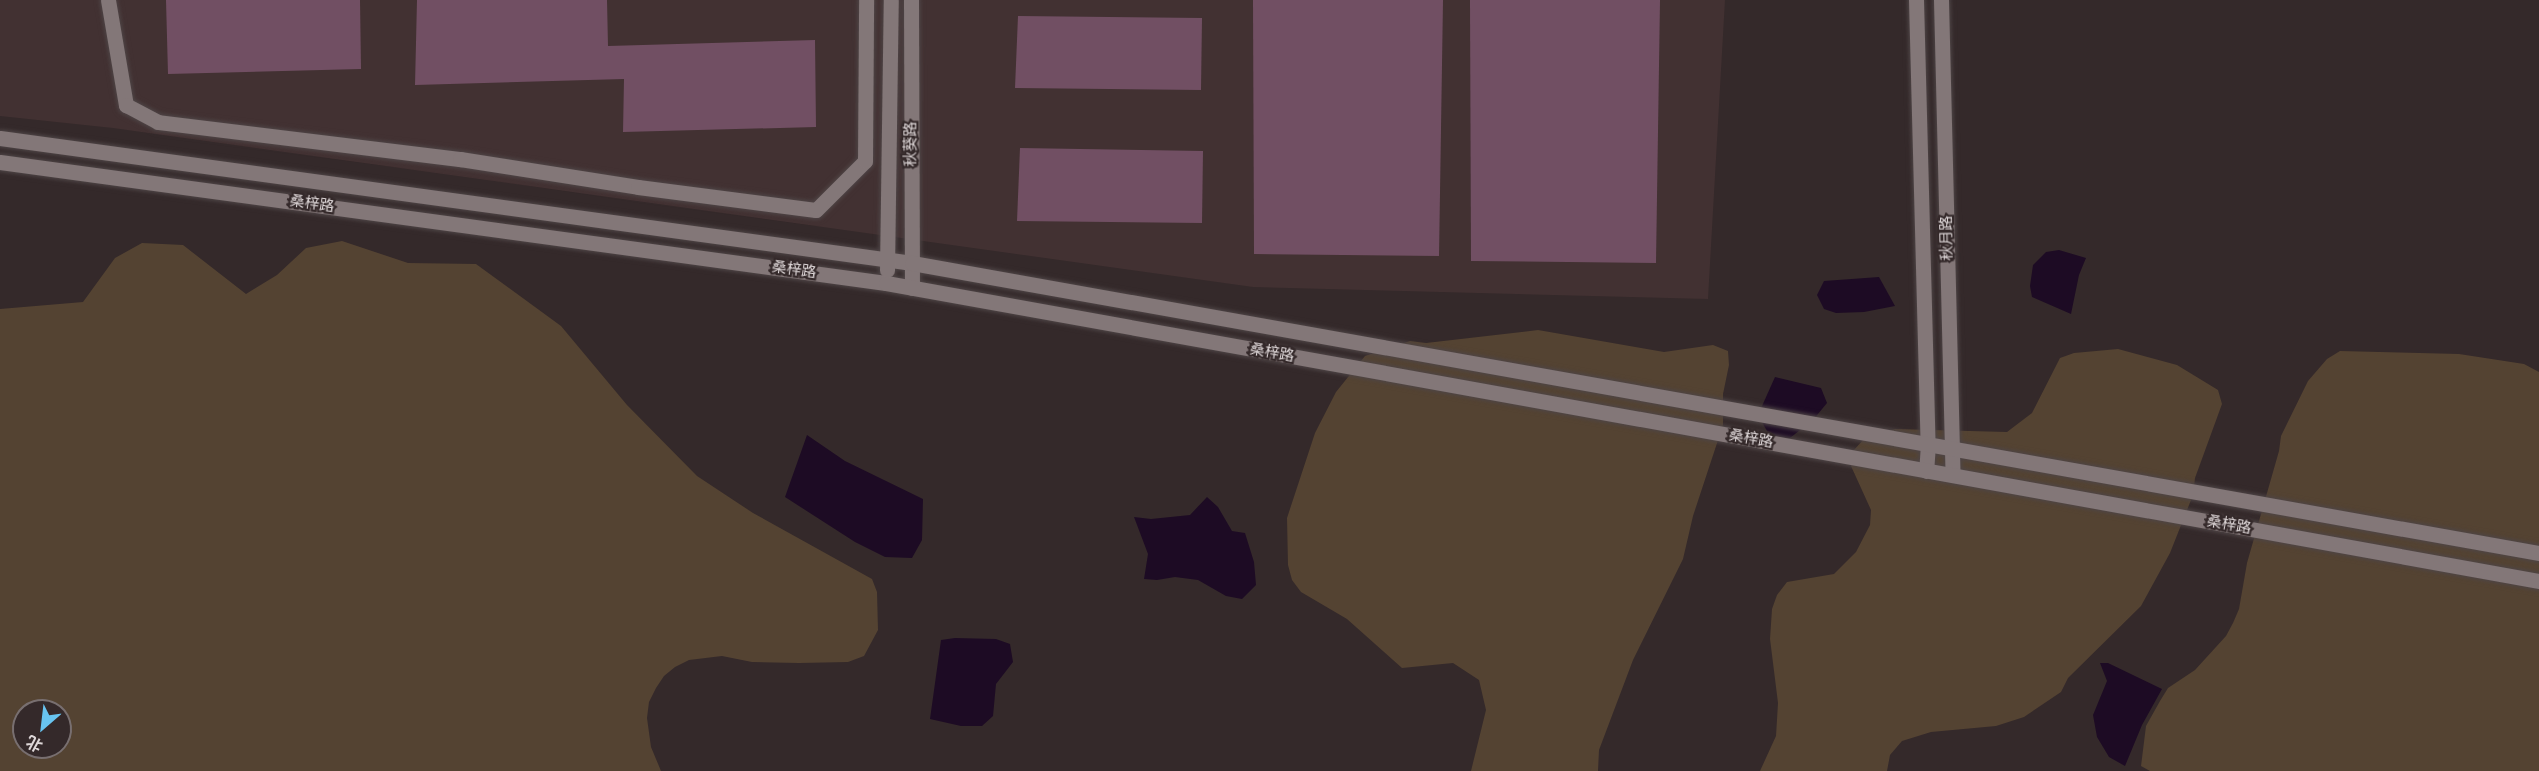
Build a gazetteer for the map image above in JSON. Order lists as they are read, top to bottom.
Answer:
{
  "streets": {
    "street": ["秋葵路", "桑梓路", "秋月路"]
  },
  "crossings": [
    ["秋葵路", "桑梓路"],
    ["桑梓路", "秋月路"]
  ],
  "north": "bottom left"
}
